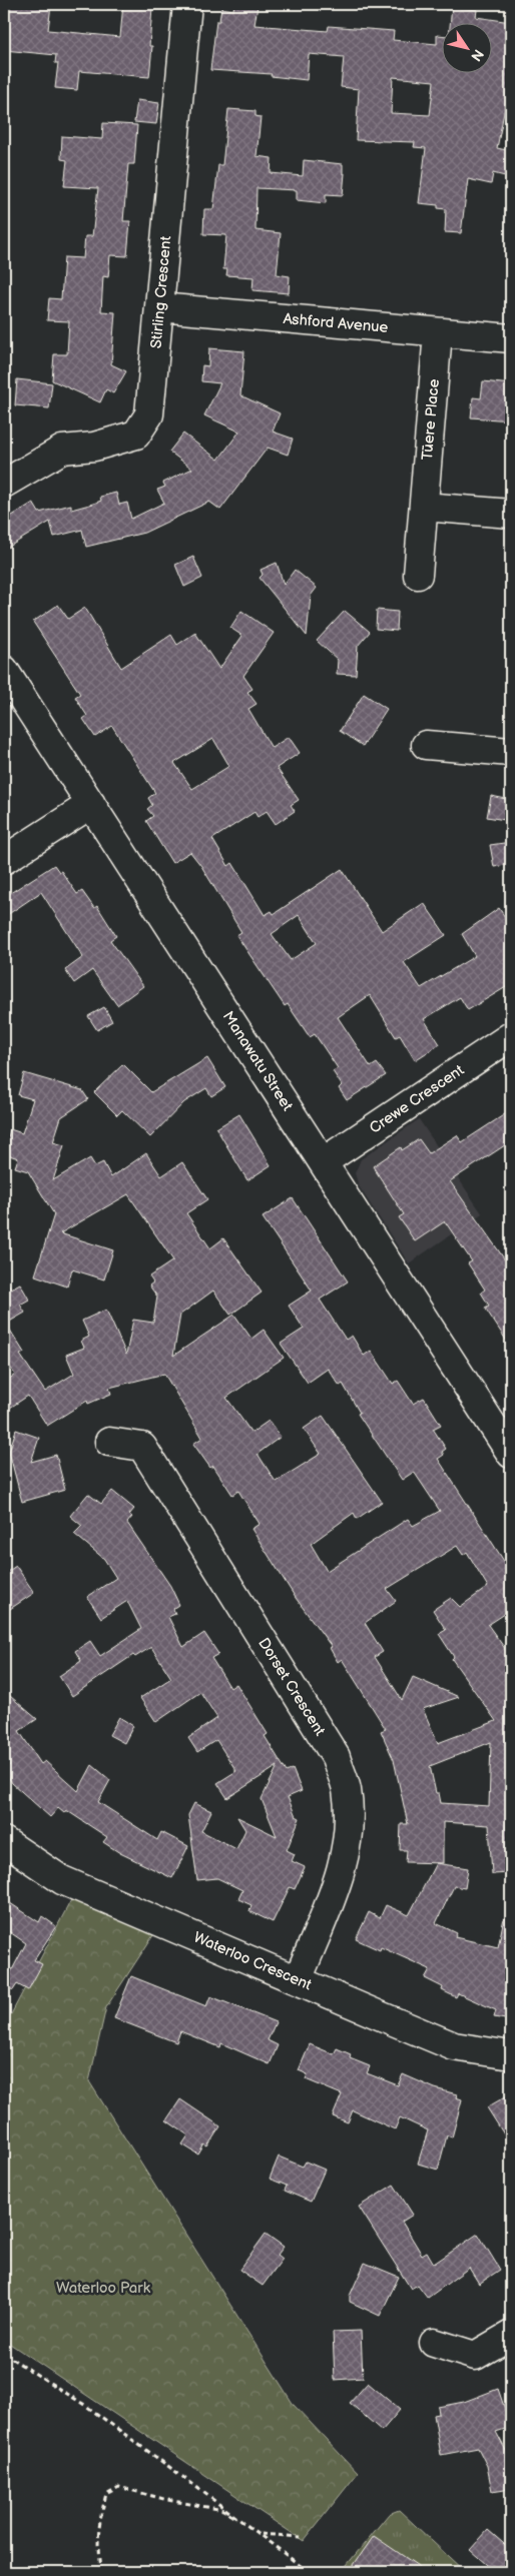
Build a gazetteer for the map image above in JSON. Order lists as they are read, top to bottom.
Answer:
{
  "streets": {
    "street": [
      "Stirling Crescent",
      "Ashford Avenue",
      "Tūere Place",
      "Manawatu Street",
      "Crewe Crescent",
      "Dorset Crescent",
      "Waterloo Crescent"
    ]
  },
  "crossings": [
    ["Stirling Crescent", "Ashford Avenue"],
    ["Ashford Avenue", "Tūere Place"],
    ["Manawatu Street", "Crewe Crescent"],
    ["Dorset Crescent", "Waterloo Crescent"]
  ],
  "parks": ["Waterloo Park"],
  "north": "bottom right"
}
